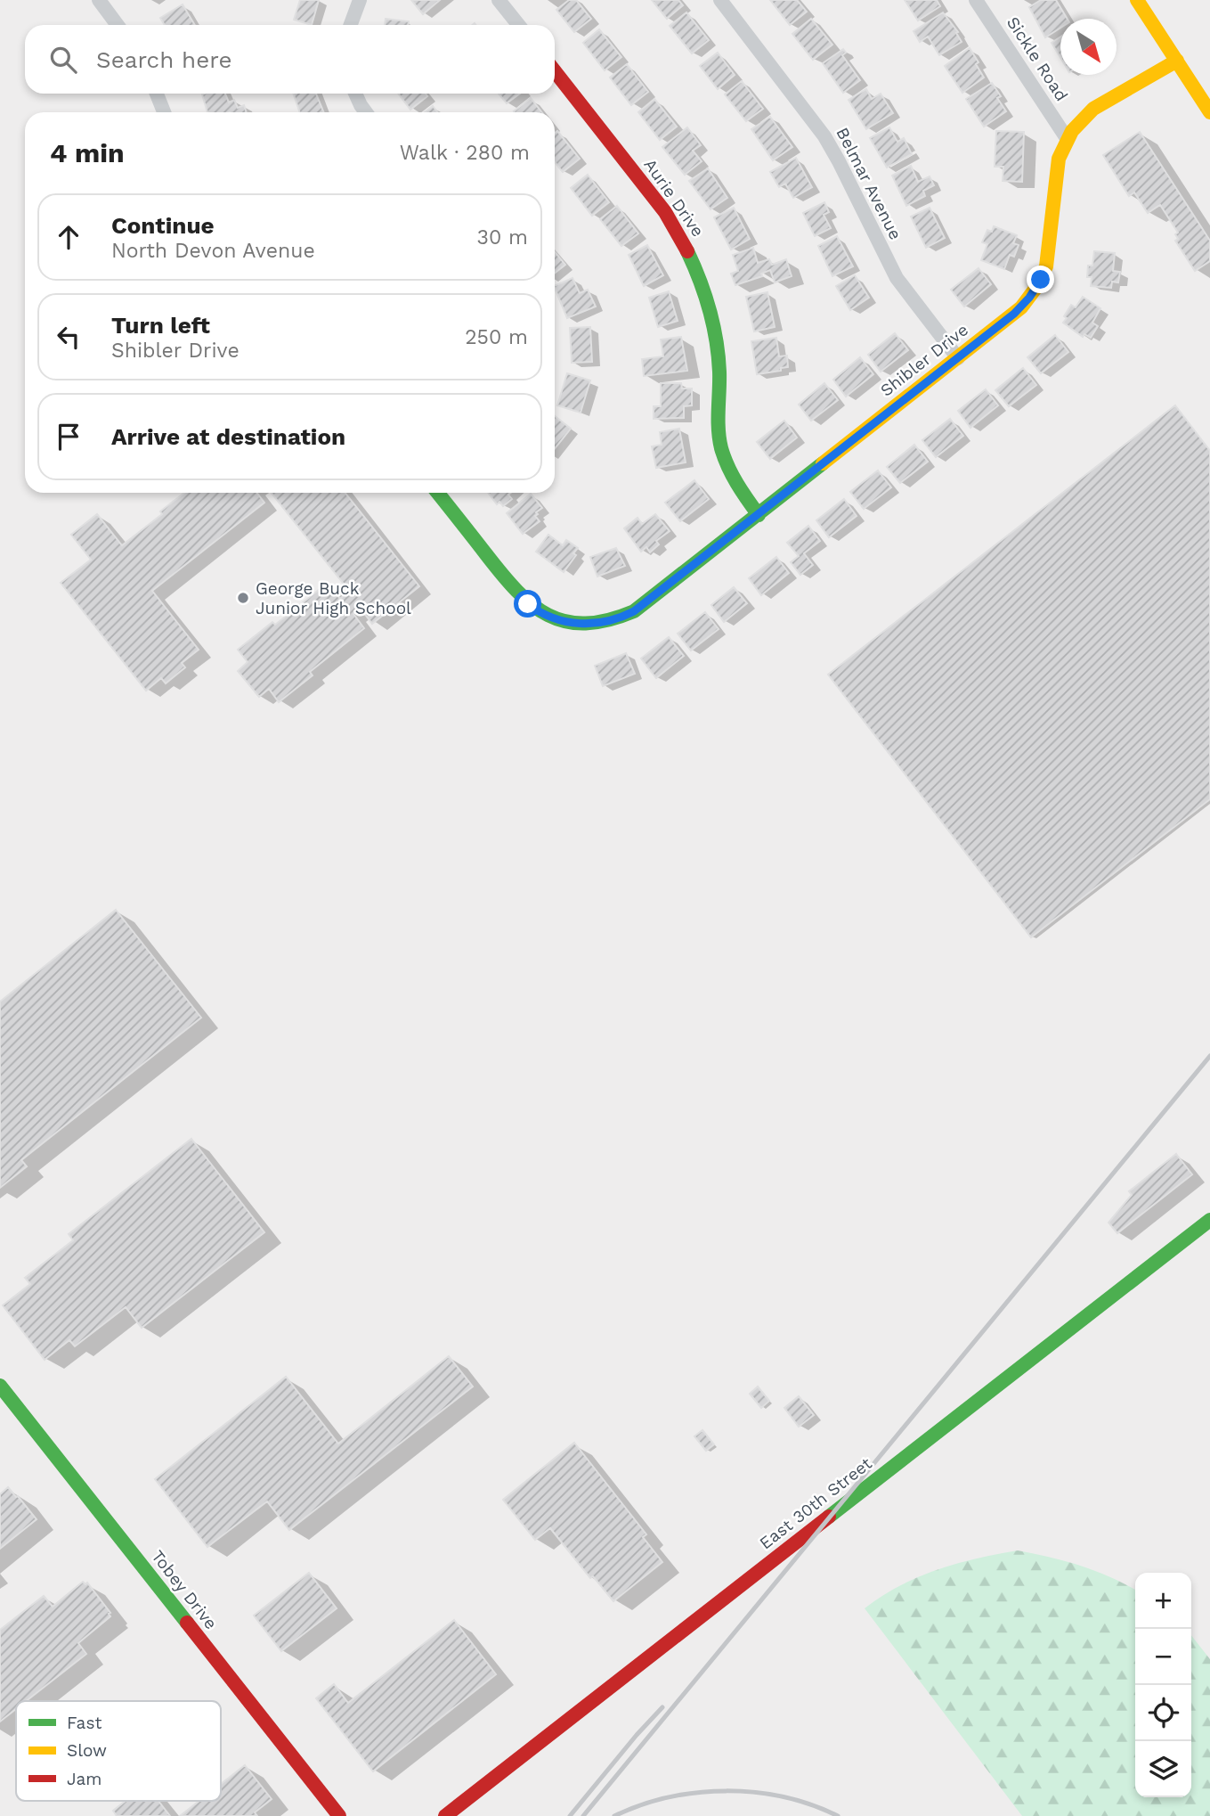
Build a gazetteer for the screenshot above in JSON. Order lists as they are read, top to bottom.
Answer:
{
  "streets": {
    "street": [
      "Sickle Road",
      "Belmar Avenue",
      "Aurie Drive",
      "Shibler Drive",
      "East 30th Street",
      "Tobey Drive"
    ]
  },
  "crossings": [
    ["Sickle Road", "Shibler Drive"],
    ["Belmar Avenue", "Shibler Drive"],
    ["Aurie Drive", "Shibler Drive"]
  ],
  "places": ["George Buck Junior High School"],
  "legend": ["Fast", "Slow", "Jam"],
  "north": "bottom right",
  "page": {
    "search": "Search here",
    "heading": ["4 min", "Walk · 280 m"],
    "list": [
      ["Continue", "North Devon Avenue", "30 m"],
      ["Turn left", "Shibler Drive", "250 m"],
      "Arrive at destination"
    ],
    "map_buttons": ["+", "−"]
  }
}
